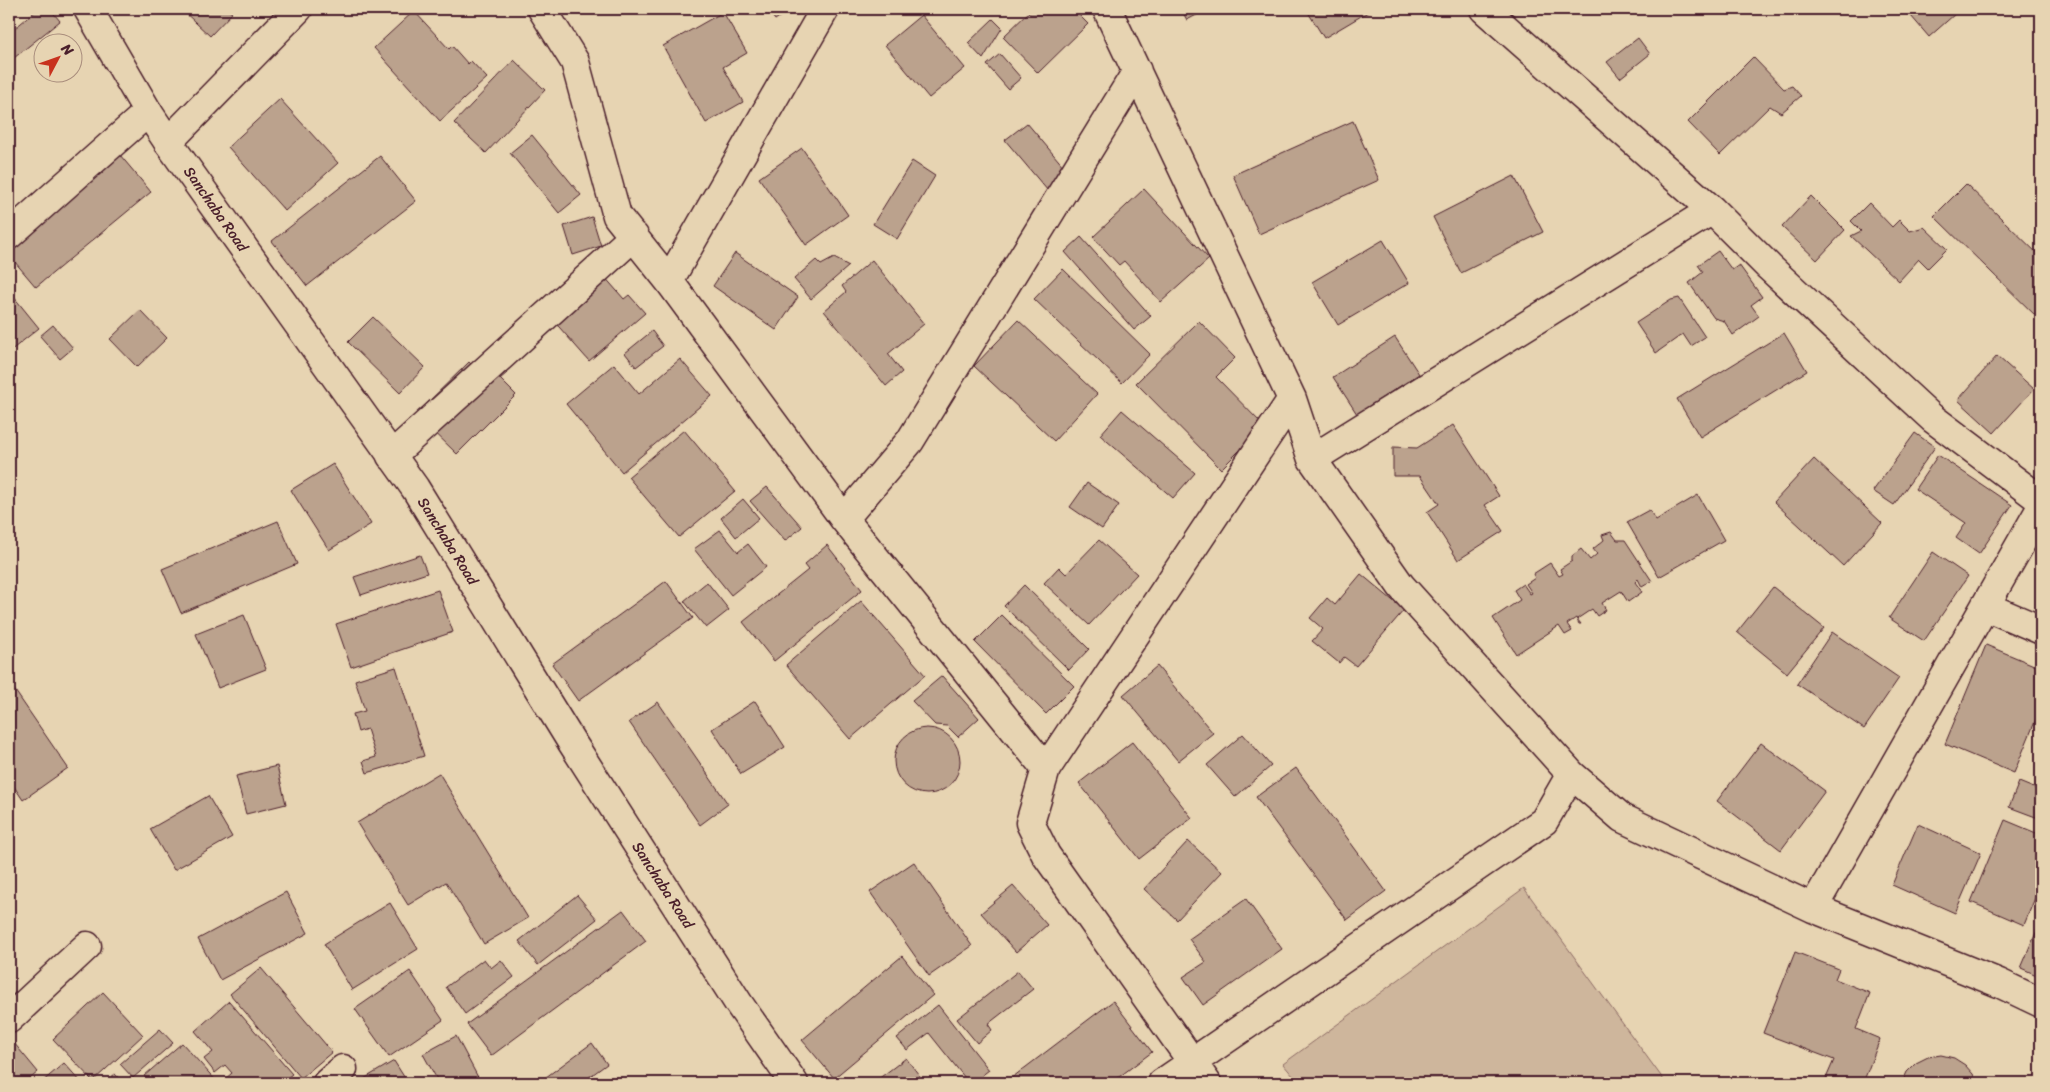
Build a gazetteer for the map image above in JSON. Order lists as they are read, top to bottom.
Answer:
{
  "streets": {
    "street": ["Sanchaba Road"]
  },
  "north": "top right"
}
